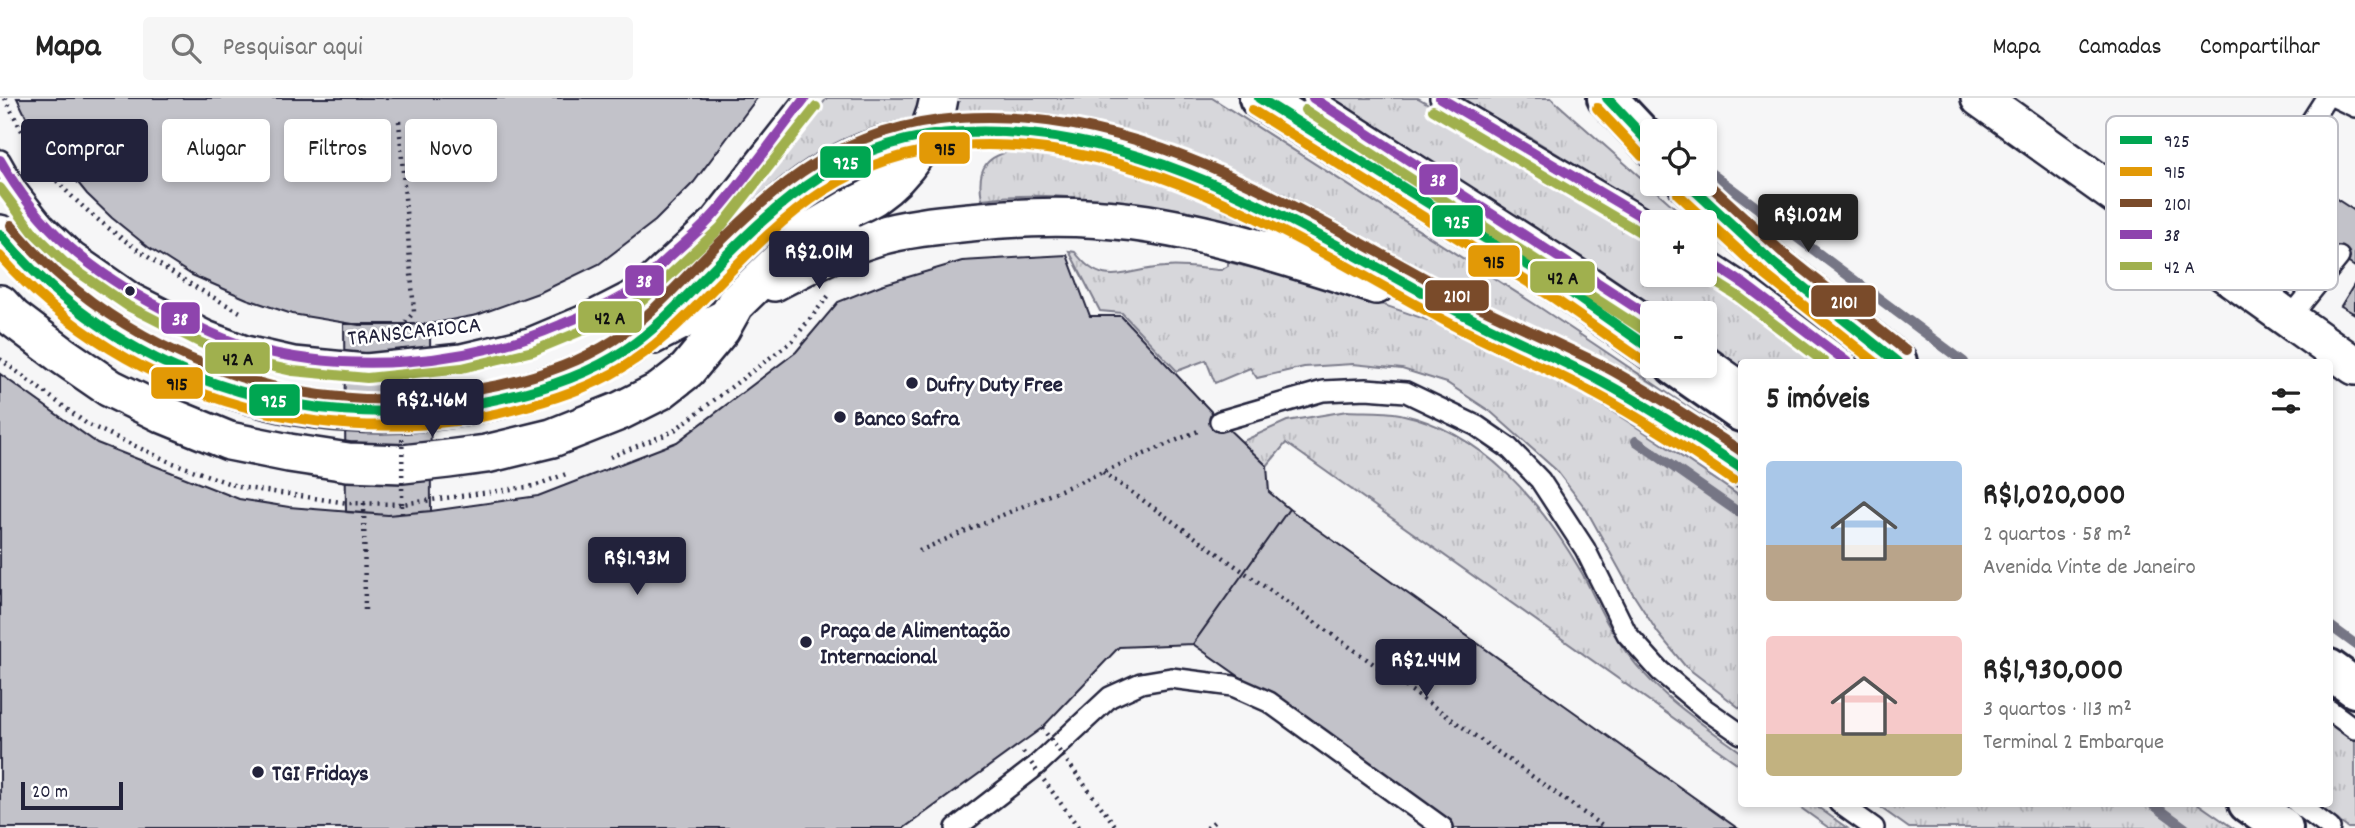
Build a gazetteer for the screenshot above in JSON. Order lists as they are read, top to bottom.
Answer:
{
  "streets": {
    "lane": ["TRANSCARIOCA"]
  },
  "places": [
    "Dufry Duty Free",
    "Banco Safra",
    "Praça de Alimentação Internacional",
    "TGI Fridays"
  ],
  "lines": [
    "transit line 925",
    "transit line 38",
    "transit line 915",
    "transit line 2101"
  ],
  "legend": [
    "925",
    "915",
    "2101",
    "38",
    "42 A"
  ],
  "scale_bar": "20 m",
  "page": {
    "header": "Mapa",
    "search": "Pesquisar aqui",
    "nav": ["Mapa", "Camadas", "Compartilhar"],
    "map_buttons": ["+", "−"],
    "chip": [
      "Comprar",
      "Alugar",
      "Filtros",
      "Novo"
    ],
    "price": [
      "R$1.02M",
      "R$2.01M",
      "R$2.46M",
      "R$1.93M",
      "R$2.44M"
    ],
    "heading": "5 imóveis",
    "list": [
      {
        "name": "R$1,020,000",
        "note": "2 quartos · 58 m² · Avenida Vinte de Janeiro"
      },
      {
        "name": "R$1,930,000",
        "note": "3 quartos · 113 m² · Terminal 2 Embarque"
      }
    ],
    "scale": "20 m"
  }
}
